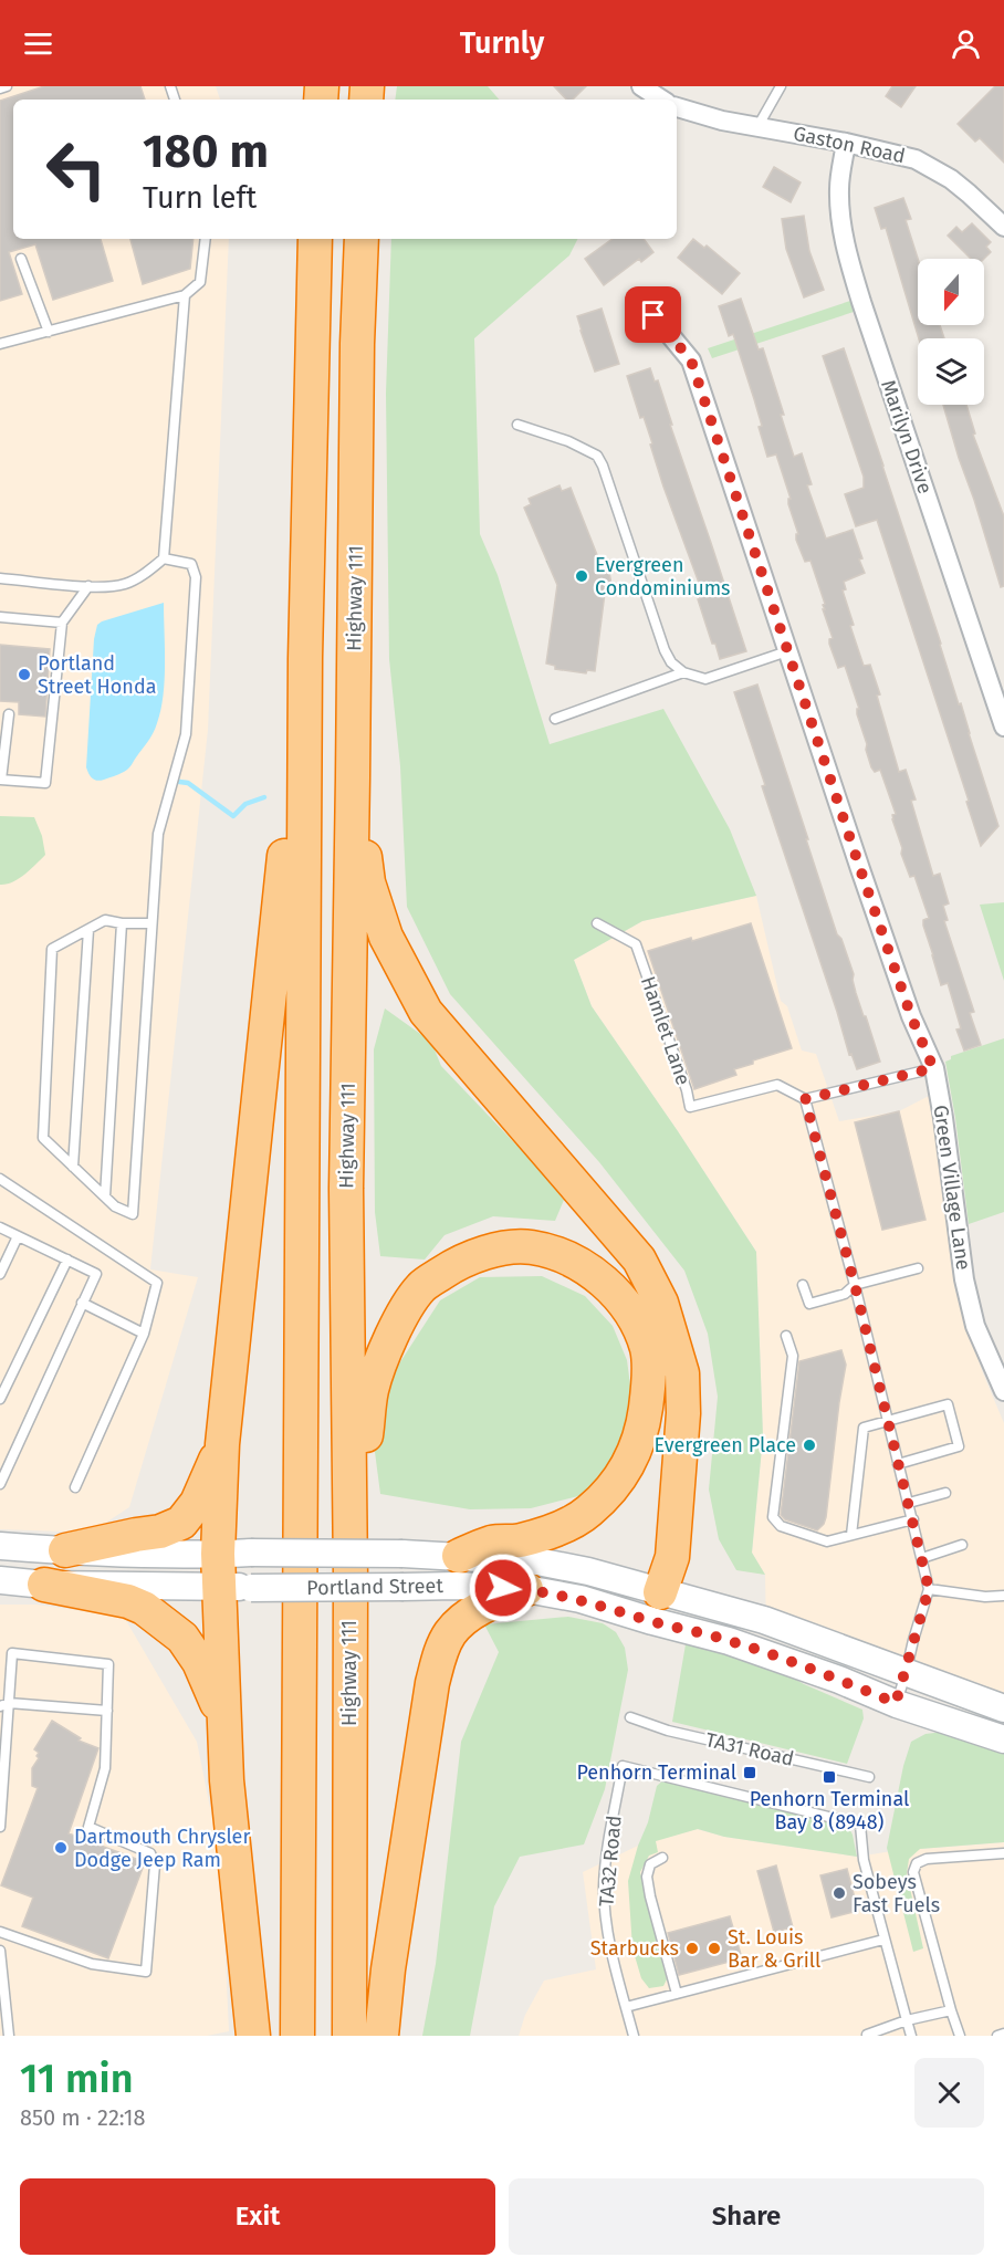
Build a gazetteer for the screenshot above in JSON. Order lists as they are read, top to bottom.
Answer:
{
  "streets": {
    "highway": ["Highway 111"],
    "main road": ["Portland Street"],
    "street": ["Gaston Road", "Marilyn Drive", "Green Village Lane"],
    "lane": ["Hamlet Lane", "TA31 Road", "TA32 Road"]
  },
  "crossings": [
    ["Gaston Road", "Marilyn Drive"]
  ],
  "places": {
    "other": [
      "Evergreen Condominiums",
      "Portland Street Honda",
      "Evergreen Place",
      "Dartmouth Chrysler Dodge Jeep Ram",
      "Sobeys Fast Fuels",
      "Starbucks",
      "St. Louis Bar & Grill"
    ],
    "transit": ["Penhorn Terminal", "Penhorn Terminal Bay 8 (8948)"]
  },
  "north": "bottom",
  "page": {
    "header": "Turnly",
    "turn": ["180 m", "Turn left"],
    "heading": ["11 min", "850 m · 22:18"],
    "buttons": ["Exit", "Share"]
  }
}
